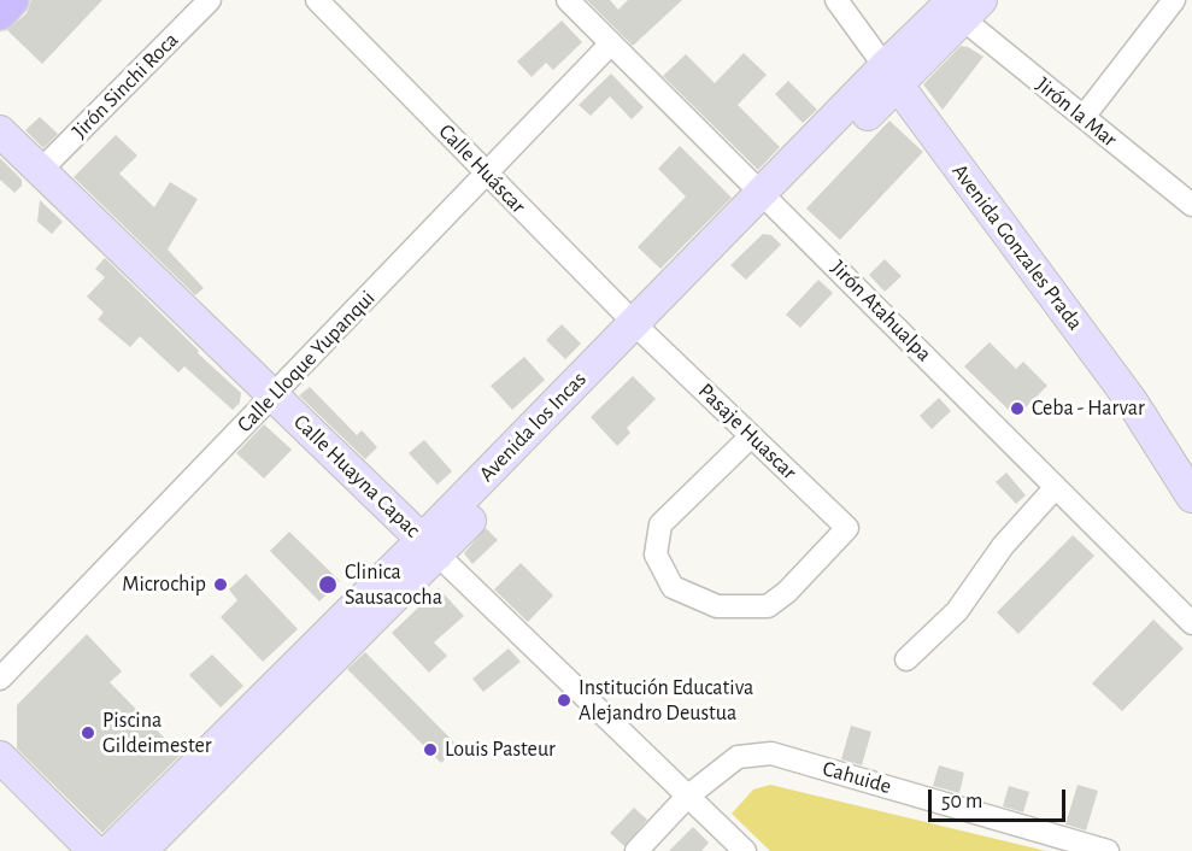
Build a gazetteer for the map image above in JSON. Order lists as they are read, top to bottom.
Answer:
{
  "streets": {
    "street": [
      "Jirón Sinchi Roca",
      "Jirón la Mar",
      "Calle Huáscar",
      "Avenida Gonzales Prada",
      "Jirón Atahualpa",
      "Calle Lloque Yupanqui",
      "Avenida los Incas",
      "Pasaje Huascar",
      "Calle Huayna Capac",
      "Cahuide"
    ]
  },
  "crossings": [
    ["Jirón Sinchi Roca", "Calle Huayna Capac"],
    ["Jirón la Mar", "Avenida los Incas"],
    ["Calle Huáscar", "Calle Lloque Yupanqui"],
    ["Calle Huáscar", "Avenida los Incas"],
    ["Calle Huáscar", "Pasaje Huascar"],
    ["Avenida Gonzales Prada", "Avenida los Incas"],
    ["Jirón Atahualpa", "Calle Lloque Yupanqui"],
    ["Jirón Atahualpa", "Avenida los Incas"],
    ["Calle Lloque Yupanqui", "Calle Huayna Capac"],
    ["Avenida los Incas", "Pasaje Huascar"],
    ["Avenida los Incas", "Calle Huayna Capac"],
    ["Calle Huayna Capac", "Cahuide"]
  ],
  "places": [
    "Ceba - Harvar",
    "Microchip",
    "Clinica Sausacocha",
    "Institución Educativa Alejandro Deustua",
    "Piscina Gildeimester",
    "Louis Pasteur"
  ],
  "scale_bar": "50 m"
}
